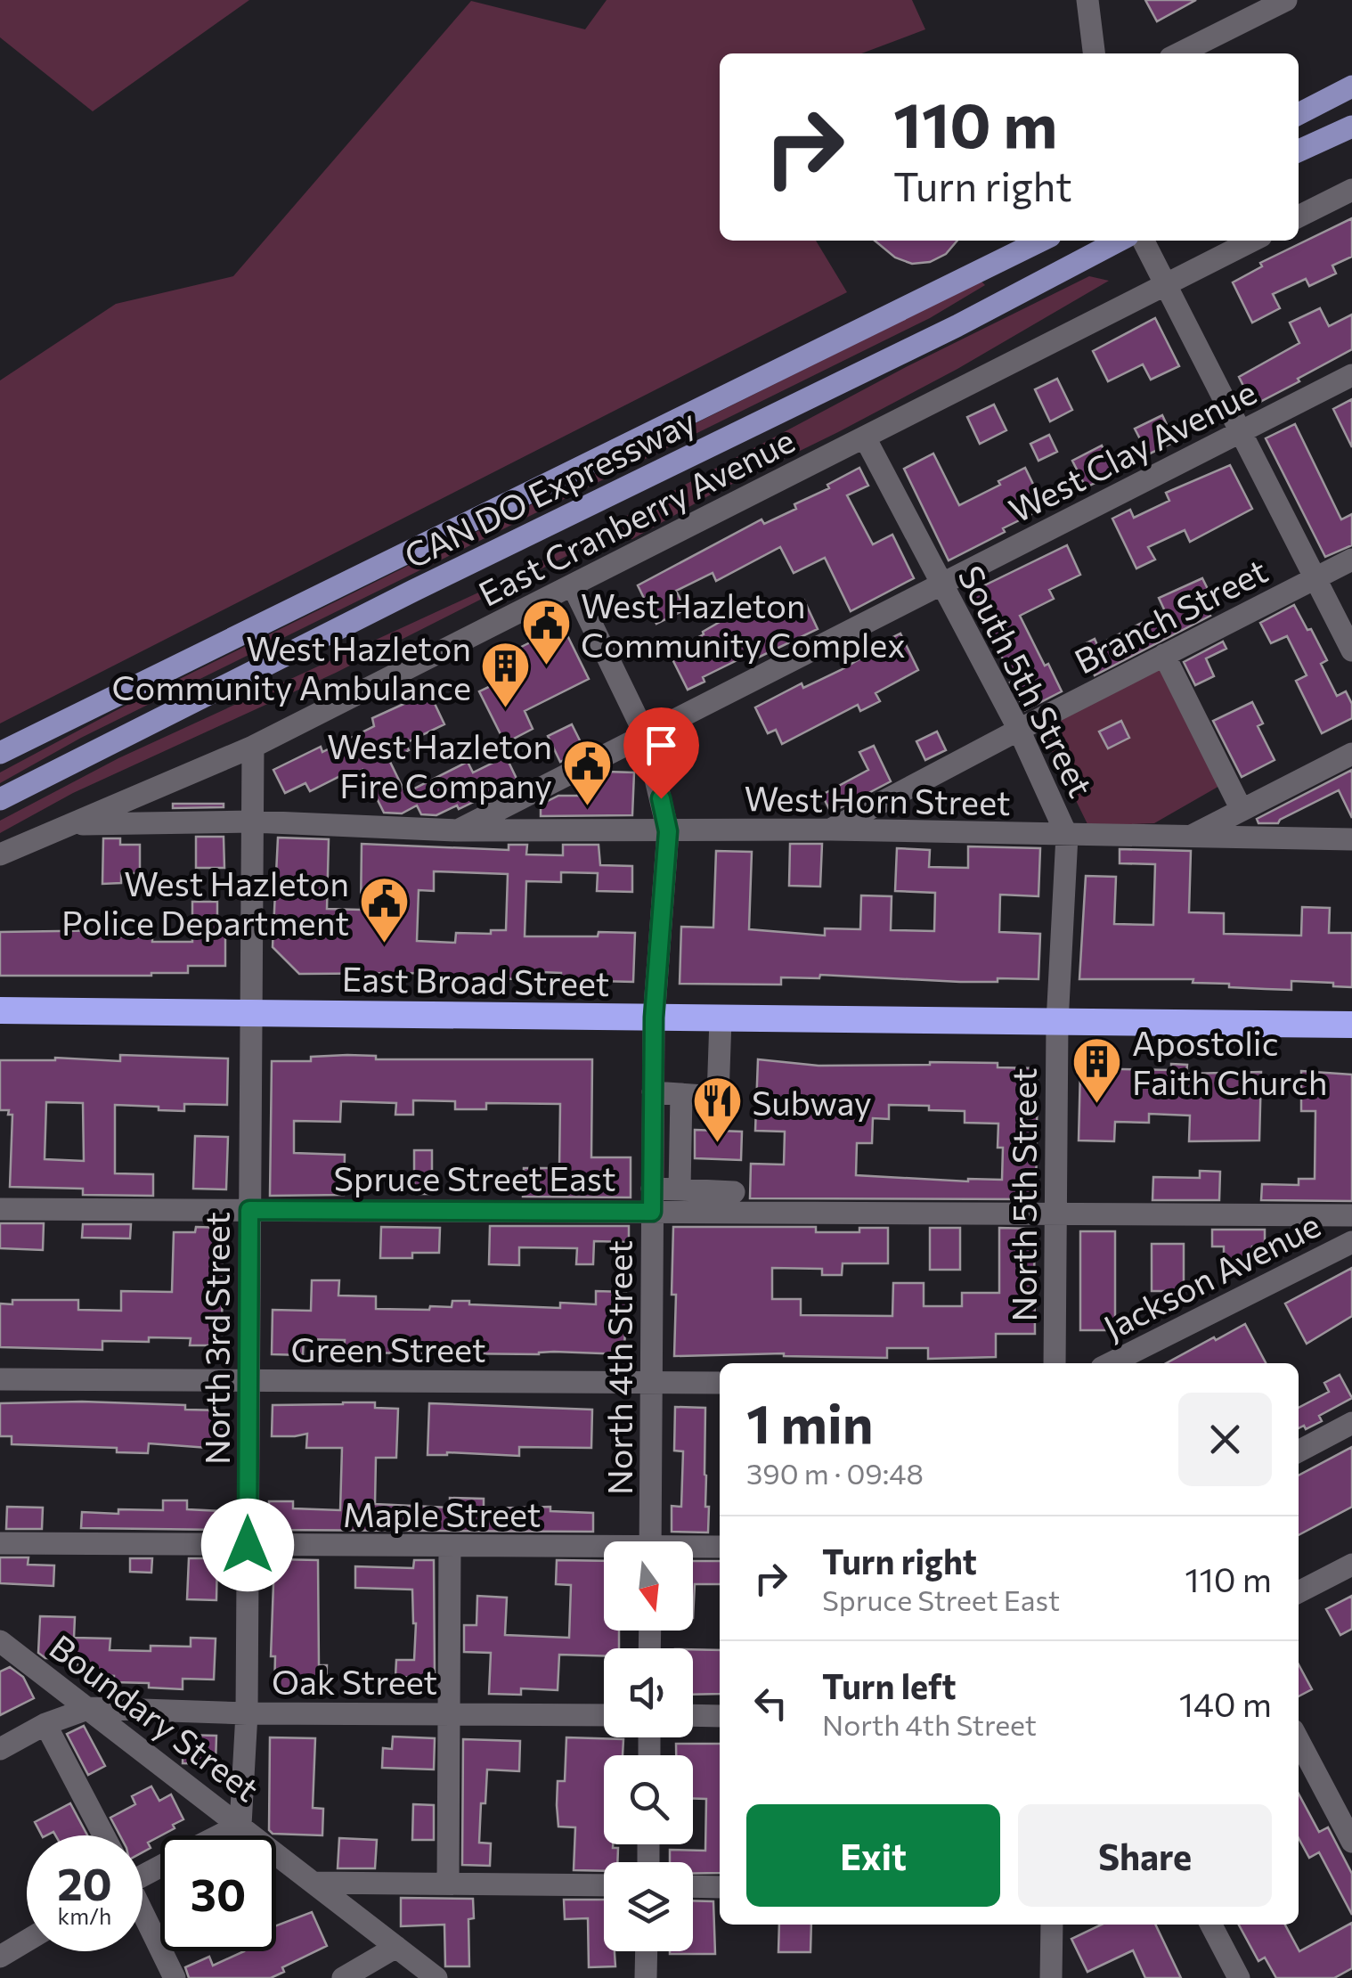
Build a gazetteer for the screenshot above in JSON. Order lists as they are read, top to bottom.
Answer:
{
  "streets": {
    "highway": ["East Broad Street"],
    "main road": ["CAN DO Expressway"],
    "street": [
      "West Clay Avenue",
      "East Cranberry Avenue",
      "Branch Street",
      "South 5th Street",
      "West Horn Street",
      "Spruce Street East",
      "North 5th Street",
      "Jackson Avenue",
      "North 3rd Street",
      "Green Street",
      "North 4th Street",
      "Maple Street",
      "Oak Street",
      "Boundary Street"
    ]
  },
  "crossings": [
    ["West Clay Avenue", "South 5th Street"],
    ["West Clay Avenue", "West Horn Street"],
    ["West Clay Avenue", "North 4th Street"],
    ["East Cranberry Avenue", "South 5th Street"],
    ["East Cranberry Avenue", "West Horn Street"],
    ["East Cranberry Avenue", "North 3rd Street"],
    ["East Cranberry Avenue", "North 4th Street"],
    ["Branch Street", "South 5th Street"],
    ["Branch Street", "West Horn Street"],
    ["South 5th Street", "West Horn Street"],
    ["South 5th Street", "East Broad Street"],
    ["South 5th Street", "North 5th Street"],
    ["West Horn Street", "North 3rd Street"],
    ["West Horn Street", "North 4th Street"],
    ["East Broad Street", "North 5th Street"],
    ["East Broad Street", "North 3rd Street"],
    ["East Broad Street", "North 4th Street"],
    ["Spruce Street East", "North 5th Street"],
    ["Spruce Street East", "North 3rd Street"],
    ["Spruce Street East", "North 4th Street"],
    ["North 3rd Street", "Green Street"],
    ["North 3rd Street", "Maple Street"],
    ["North 3rd Street", "Oak Street"],
    ["North 3rd Street", "Boundary Street"],
    ["Green Street", "North 4th Street"],
    ["Oak Street", "Boundary Street"]
  ],
  "places": {
    "public building": ["West Hazleton Community Complex", "West Hazleton Fire Company", "West Hazleton Police Department"],
    "building": ["West Hazleton Community Ambulance", "Apostolic Faith Church"],
    "restaurant": ["Subway"]
  },
  "north": "bottom",
  "page": {
    "turn": ["110 m", "Turn right"],
    "heading": ["1 min", "390 m · 09:48"],
    "list": [
      {
        "name": "Turn right",
        "note": "Spruce Street East",
        "value": "110 m"
      },
      {
        "name": "Turn left",
        "note": "North 4th Street",
        "value": "140 m"
      }
    ],
    "buttons": ["Exit", "Share"],
    "speed": "20 km/h",
    "limit": "30"
  }
}
